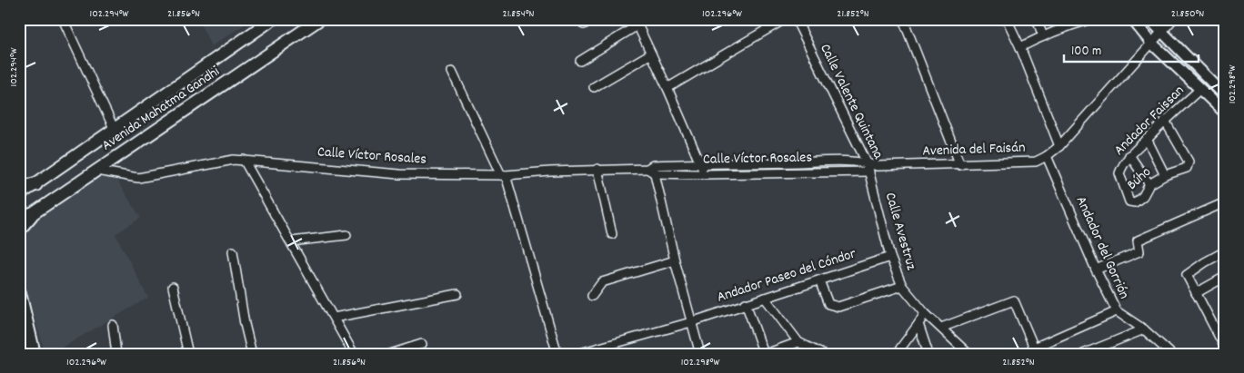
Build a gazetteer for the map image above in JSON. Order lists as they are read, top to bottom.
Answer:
{
  "streets": {
    "main road": ["Avenida Mahatma Gandhi"],
    "street": [
      "Calle Valente Quintana",
      "Andador Faissan",
      "Avenida del Faisán",
      "Calle Víctor Rosales",
      "Búho",
      "Calle Avestruz",
      "Andador del Gorrión",
      "Andador Paseo del Cóndor"
    ]
  },
  "crossings": [
    ["Calle Valente Quintana", "Avenida del Faisán"],
    ["Calle Valente Quintana", "Calle Víctor Rosales"],
    ["Calle Valente Quintana", "Calle Avestruz"],
    ["Avenida Mahatma Gandhi", "Calle Víctor Rosales"],
    ["Andador Faissan", "Búho"],
    ["Avenida del Faisán", "Calle Víctor Rosales"],
    ["Avenida del Faisán", "Calle Avestruz"],
    ["Avenida del Faisán", "Andador del Gorrión"],
    ["Calle Víctor Rosales", "Calle Avestruz"],
    ["Calle Avestruz", "Andador Paseo del Cóndor"]
  ],
  "scale_bar": "100 m",
  "coordinates": [
    "102.294°W",
    "21.856°N",
    "21.854°N",
    "102.296°W",
    "21.852°N",
    "21.850°N",
    "102.298°W"
  ]
}
